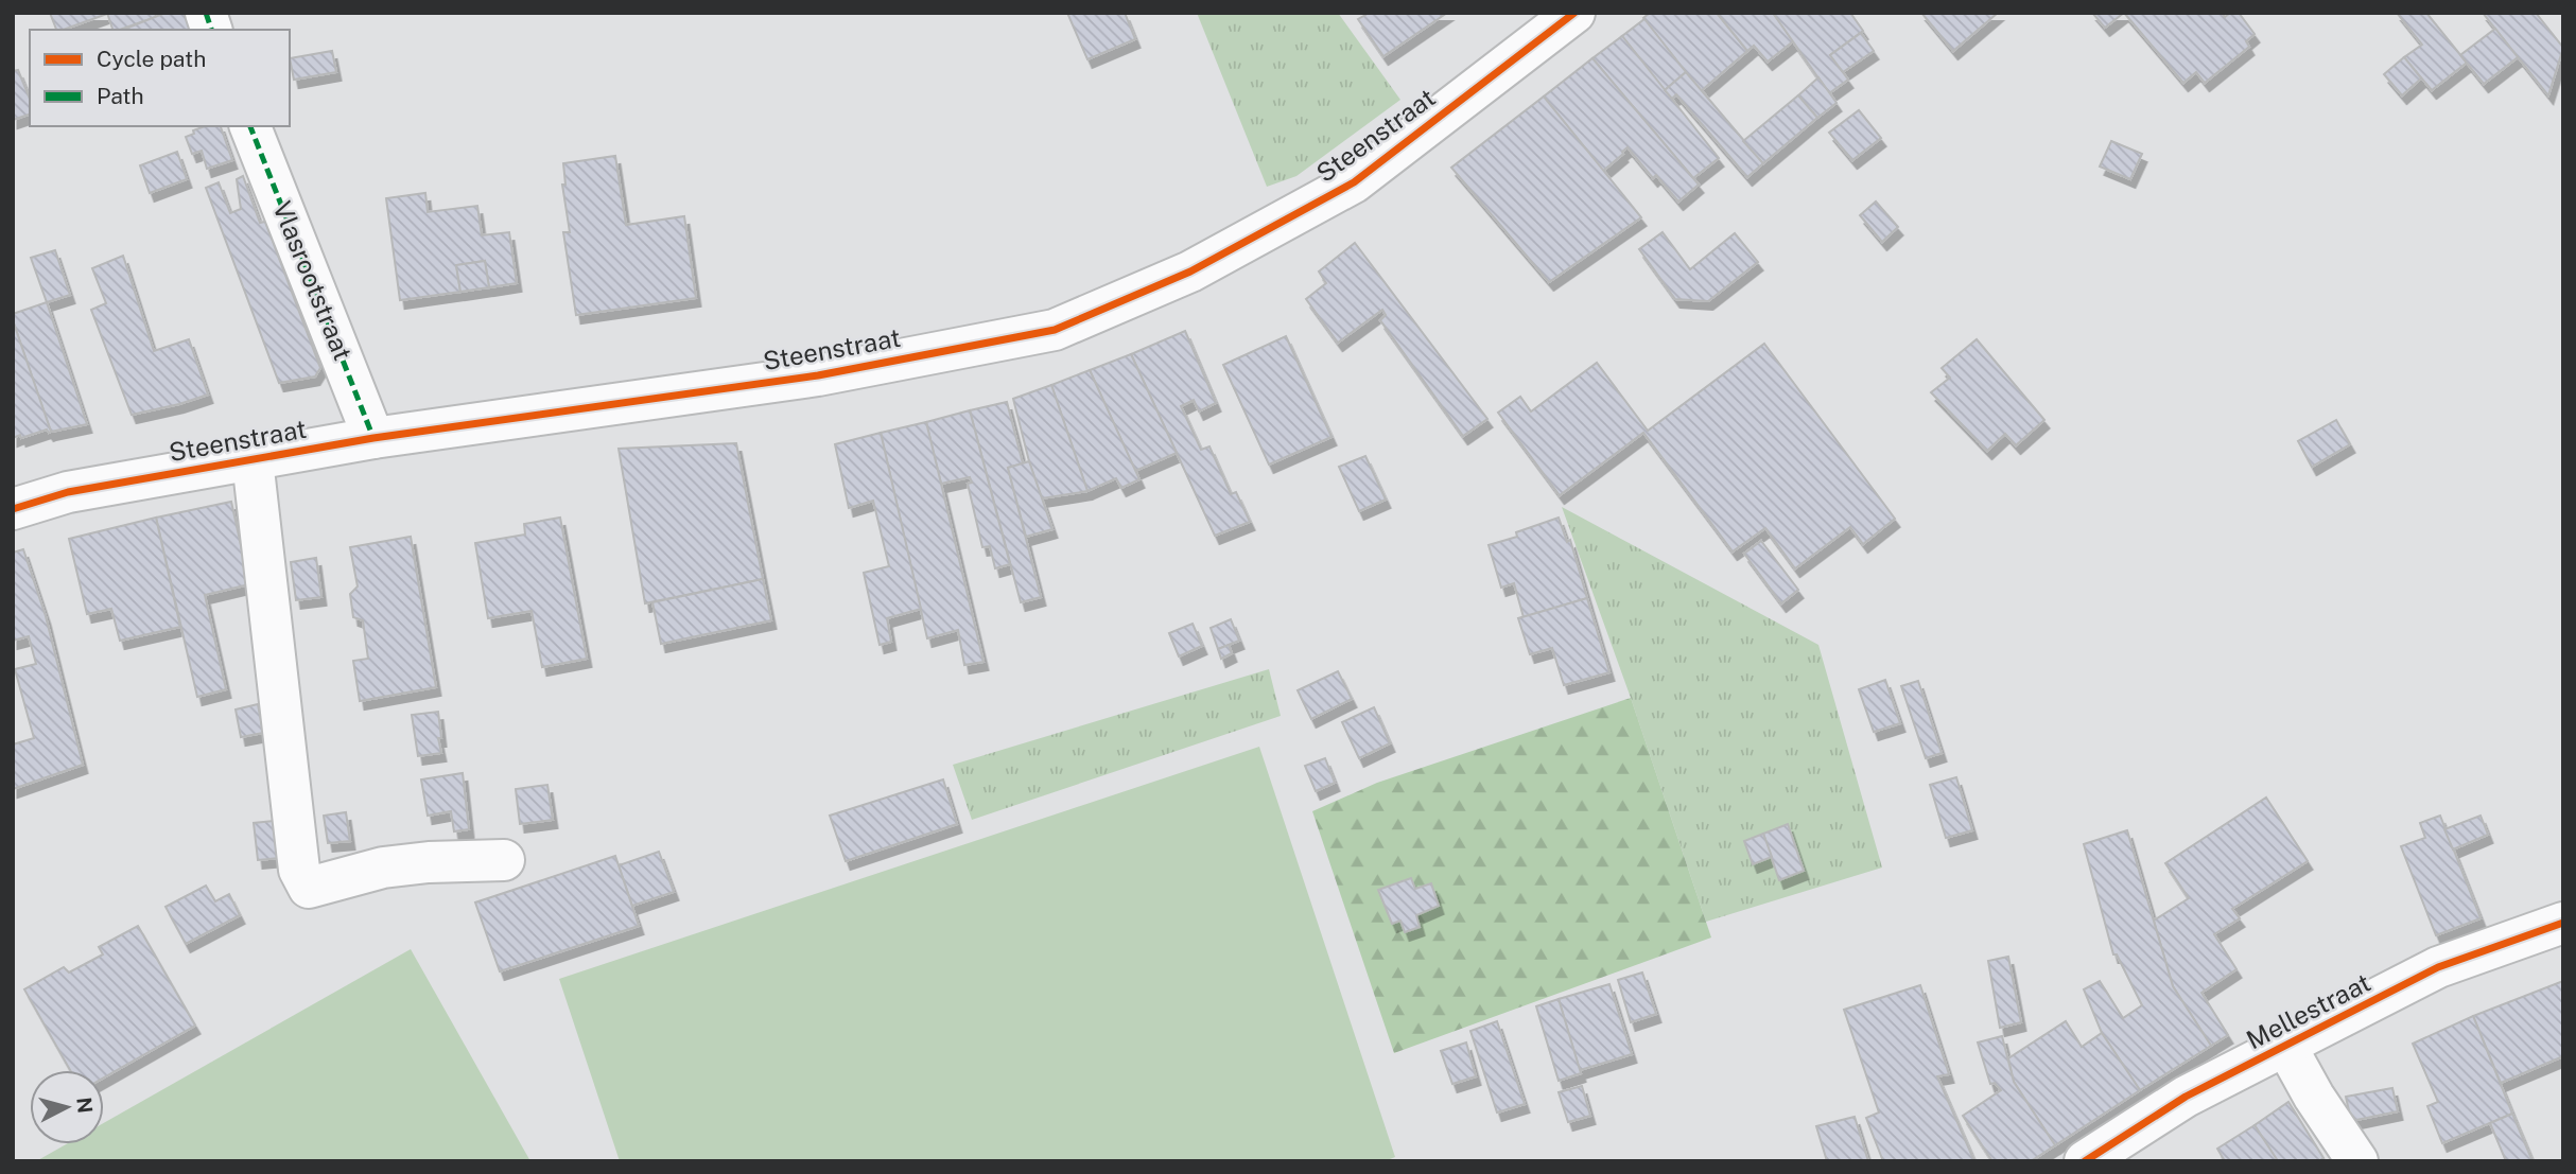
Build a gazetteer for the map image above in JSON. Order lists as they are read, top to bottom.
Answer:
{
  "streets": {
    "street": ["Steenstraat", "Vlasrootstraat", "Mellestraat"]
  },
  "crossings": [
    ["Steenstraat", "Vlasrootstraat"]
  ],
  "legend": ["Cycle path", "Path"],
  "north": "right"
}
